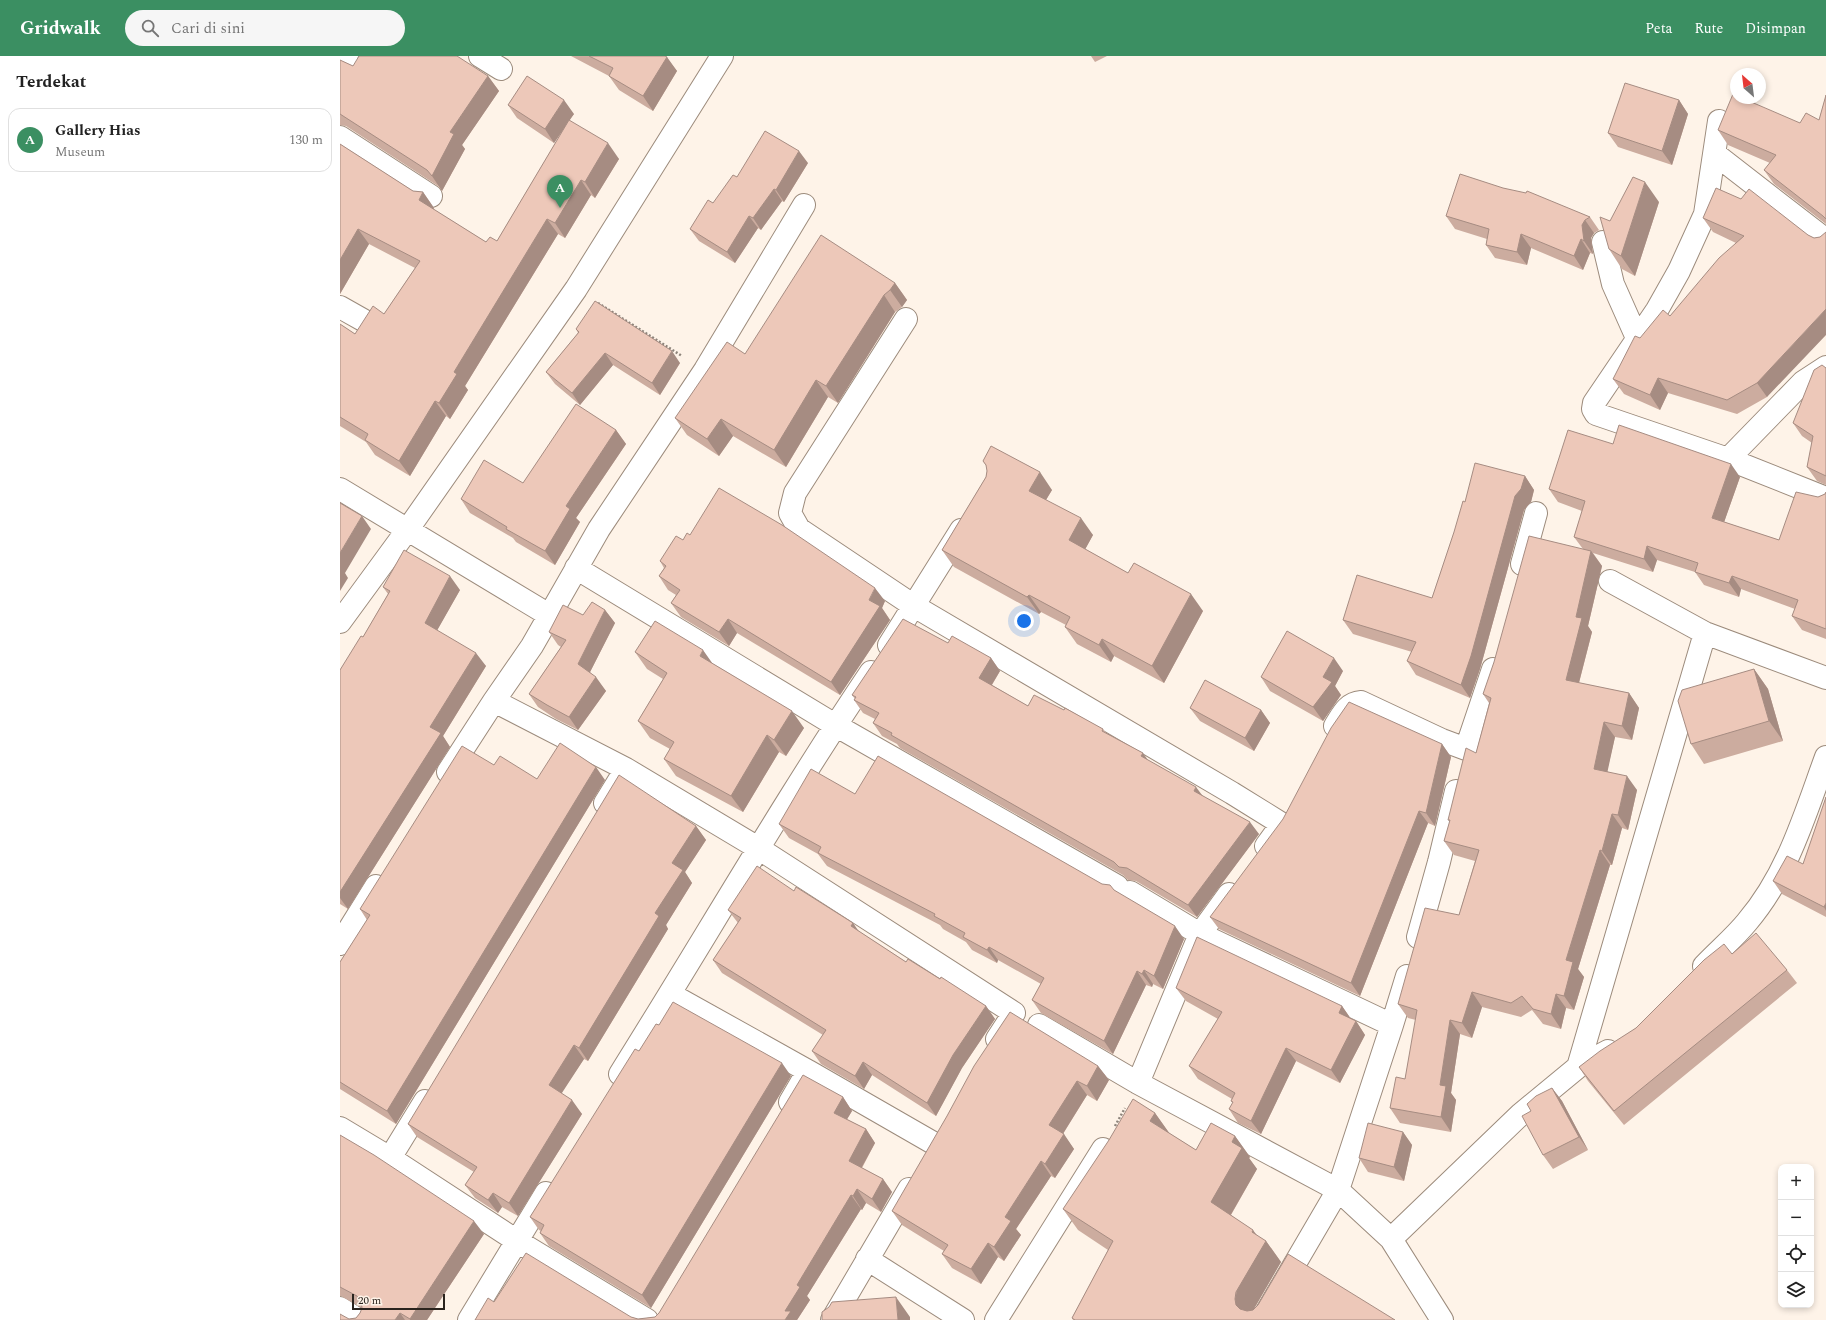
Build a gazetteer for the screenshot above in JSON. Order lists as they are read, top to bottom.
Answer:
{
  "scale_bar": "20 m",
  "north": "top left",
  "page": {
    "header": "Gridwalk",
    "search": "Cari di sini",
    "nav": ["Peta", "Rute", "Disimpan"],
    "heading": "Terdekat",
    "list": [
      {
        "mark": "A",
        "name": "Gallery Hias",
        "note": "Museum",
        "value": "130 m"
      }
    ],
    "pins": "A",
    "map_buttons": ["+", "−"],
    "scale": "20 m"
  }
}
